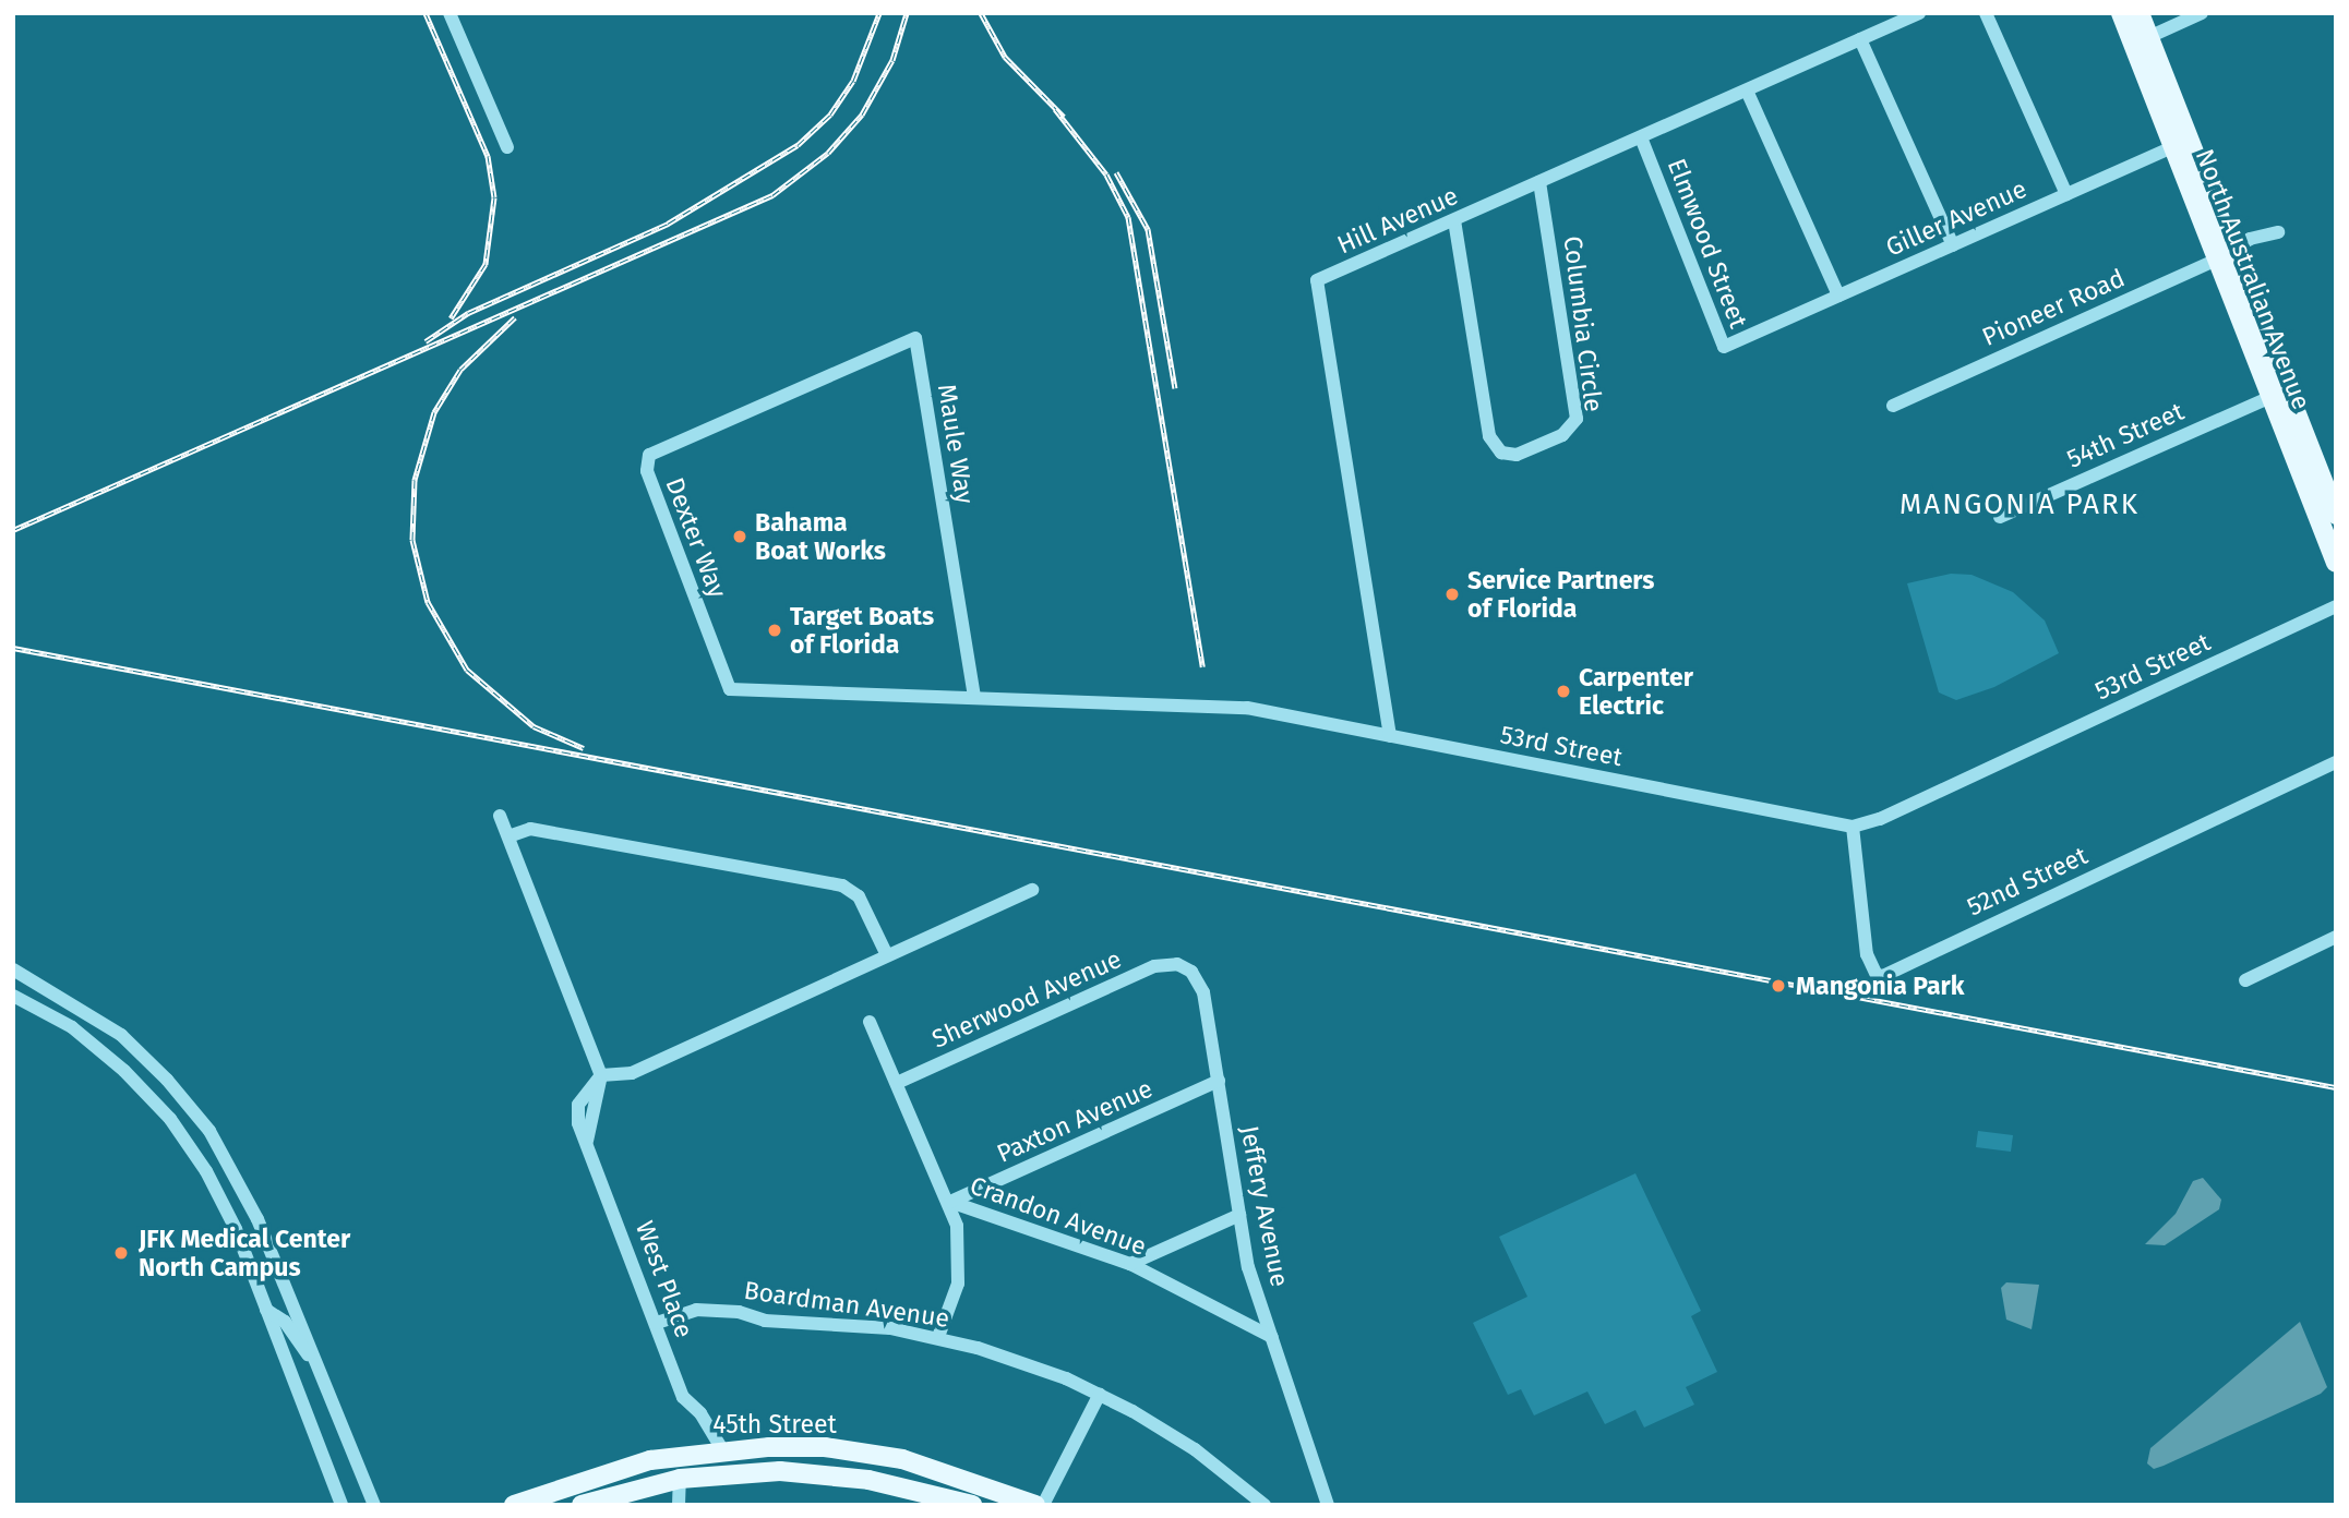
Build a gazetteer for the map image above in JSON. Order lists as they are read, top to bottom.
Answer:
{
  "streets": {
    "main road": ["North Australian Avenue", "45th Street"],
    "street": [
      "Giller Avenue",
      "Hill Avenue",
      "Elmwood Street",
      "Pioneer Road",
      "Columbia Circle",
      "54th Street",
      "Maule Way",
      "Dexter Way",
      "53rd Street",
      "52nd Street",
      "Sherwood Avenue",
      "Paxton Avenue",
      "Jeffery Avenue",
      "Crandon Avenue",
      "West Place",
      "Boardman Avenue"
    ]
  },
  "crossings": [
    ["Giller Avenue", "Elmwood Street"],
    ["Giller Avenue", "North Australian Avenue"],
    ["Hill Avenue", "Elmwood Street"],
    ["Hill Avenue", "Columbia Circle"],
    ["Hill Avenue", "53rd Street"],
    ["North Australian Avenue", "Pioneer Road"],
    ["North Australian Avenue", "54th Street"],
    ["Maule Way", "Dexter Way"],
    ["Maule Way", "53rd Street"],
    ["Dexter Way", "53rd Street"],
    ["53rd Street", "52nd Street"],
    ["Sherwood Avenue", "Jeffery Avenue"],
    ["Paxton Avenue", "Jeffery Avenue"],
    ["Paxton Avenue", "Crandon Avenue"],
    ["Jeffery Avenue", "Crandon Avenue"],
    ["West Place", "Boardman Avenue"],
    ["West Place", "45th Street"]
  ],
  "districts": ["MANGONIA PARK"],
  "places": [
    "Bahama Boat Works",
    "Service Partners of Florida",
    "Target Boats of Florida",
    "Carpenter Electric",
    "Mangonia Park",
    "JFK Medical Center North Campus"
  ]
}
